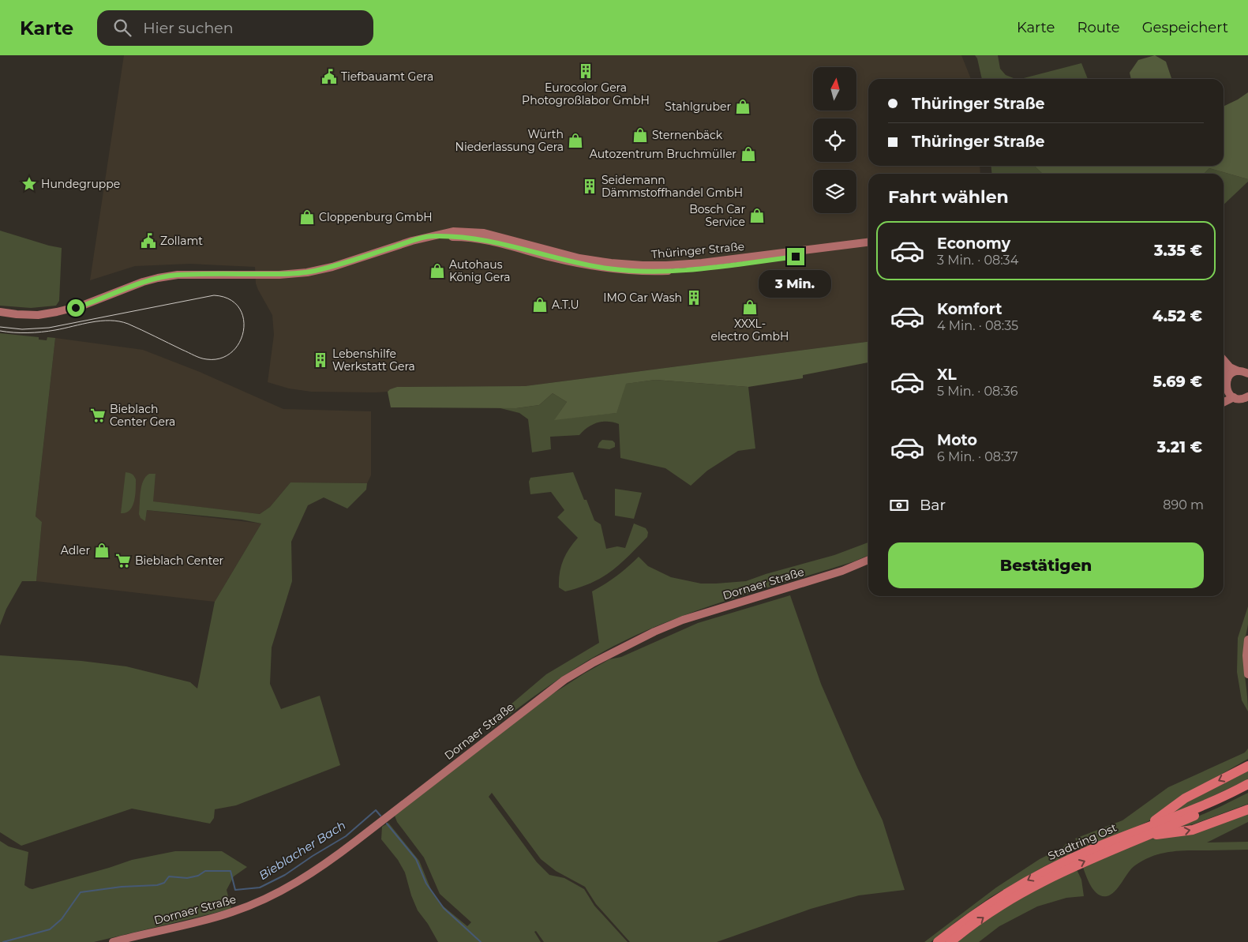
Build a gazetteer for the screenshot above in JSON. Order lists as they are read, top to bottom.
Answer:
{
  "streets": {
    "highway": ["Stadtring Ost"],
    "main road": ["Thüringer Straße", "Dornaer Straße"]
  },
  "water": ["Bieblacher Bach"],
  "places": {
    "building": [
      "Eurocolor Gera Photogroßlabor GmbH",
      "Seidemann Dämmstoffhandel GmbH",
      "IMO Car Wash",
      "Lebenshilfe Werkstatt Gera"
    ],
    "public building": ["Tiefbauamt Gera", "Zollamt"],
    "shop": [
      "Stahlgruber",
      "Sternenbäck",
      "Würth Niederlassung Gera",
      "Autozentrum Bruchmüller",
      "Bosch Car Service",
      "Cloppenburg GmbH",
      "Autohaus König Gera",
      "A.T.U",
      "XXXL- electro GmbH",
      "Adler"
    ],
    "place": ["Hundegruppe"],
    "supermarket": ["Bieblach Center Gera", "Bieblach Center"]
  },
  "north": "top",
  "page": {
    "header": "Karte",
    "search": "Hier suchen",
    "nav": ["Karte", "Route", "Gespeichert"],
    "banner": ["Thüringer Straße", "Thüringer Straße"],
    "heading": "Fahrt wählen",
    "list": [
      {
        "name": "Economy",
        "note": "3 Min. · 08:34",
        "value": "3.35 €"
      },
      {
        "name": "Komfort",
        "note": "4 Min. · 08:35",
        "value": "4.52 €"
      },
      {
        "name": "XL",
        "note": "5 Min. · 08:36",
        "value": "5.69 €"
      },
      {
        "name": "Moto",
        "note": "6 Min. · 08:37",
        "value": "3.21 €"
      }
    ],
    "bubble": "3 Min.",
    "pay": ["Bar", "890 m"],
    "buttons": "Bestätigen"
  }
}
